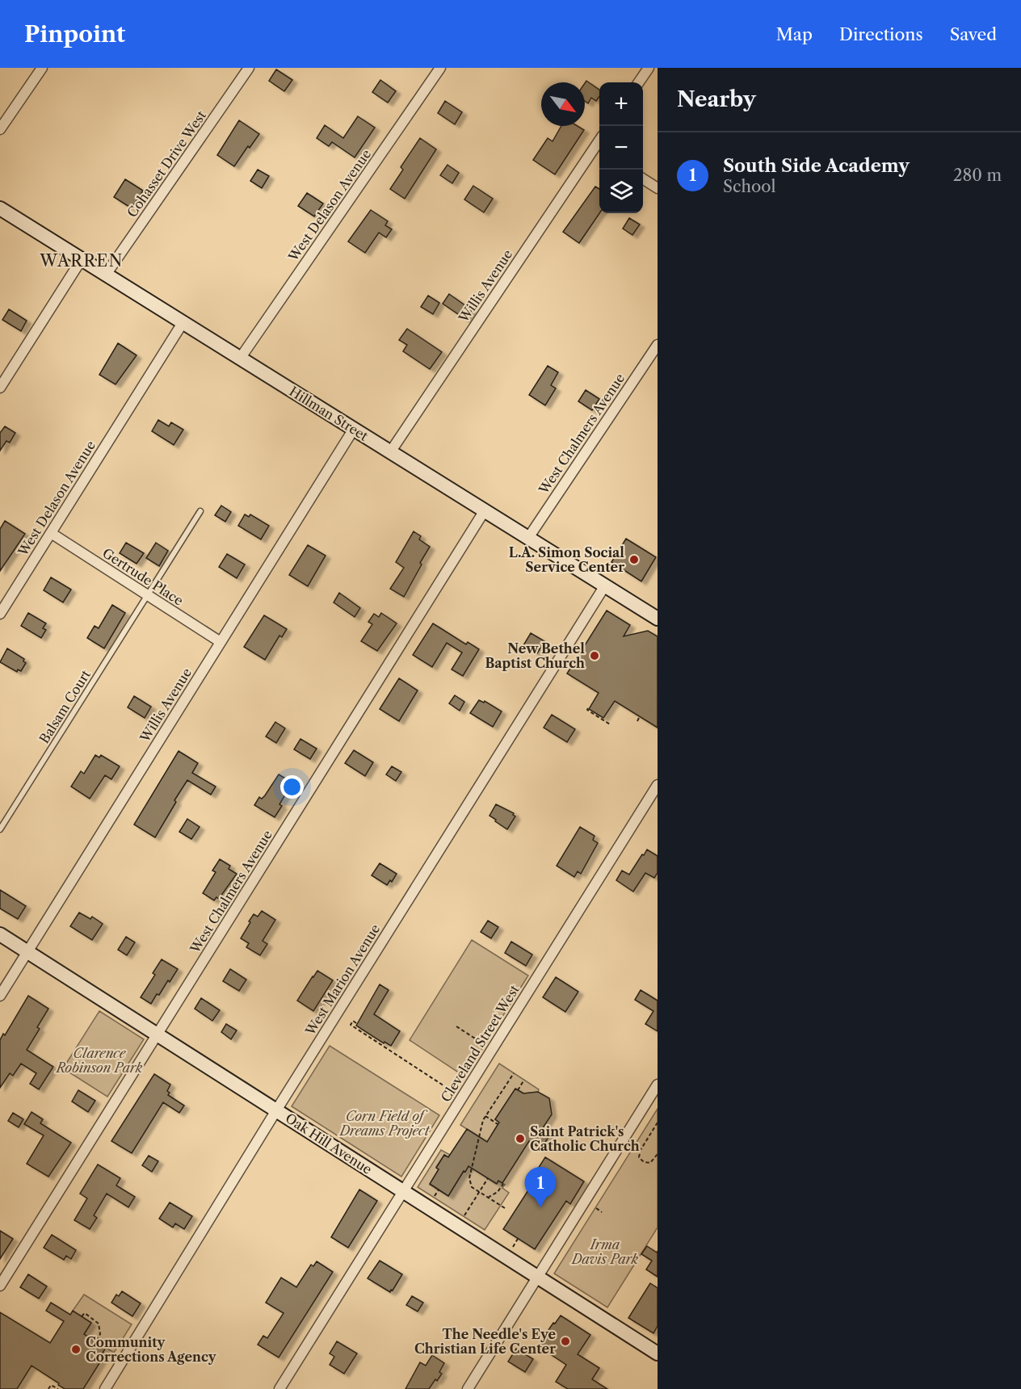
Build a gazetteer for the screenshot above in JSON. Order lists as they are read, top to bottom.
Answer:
{
  "streets": {
    "street": [
      "Cohasset Drive West",
      "West Delason Avenue",
      "Willis Avenue",
      "Hillman Street",
      "West Chalmers Avenue",
      "Gertrude Place",
      "West Marion Avenue",
      "Cleveland Street West",
      "Oak Hill Avenue"
    ],
    "lane": ["Balsam Court"]
  },
  "crossings": [
    ["Cohasset Drive West", "Hillman Street"],
    ["West Delason Avenue", "Hillman Street"],
    ["West Delason Avenue", "Gertrude Place"],
    ["Willis Avenue", "Hillman Street"],
    ["Willis Avenue", "Gertrude Place"],
    ["Willis Avenue", "Oak Hill Avenue"],
    ["Hillman Street", "West Chalmers Avenue"],
    ["Hillman Street", "West Marion Avenue"],
    ["West Chalmers Avenue", "Oak Hill Avenue"],
    ["Gertrude Place", "Balsam Court"],
    ["West Marion Avenue", "Oak Hill Avenue"],
    ["Cleveland Street West", "Oak Hill Avenue"]
  ],
  "districts": ["WARREN"],
  "parks": ["Clarence Robinson Park", "Corn Field of Dreams Project", "Irma Davis Park"],
  "places": [
    "L.A. Simon Social Service Center",
    "New Bethel Baptist Church",
    "Saint Patrick's Catholic Church",
    "The Needle's Eye Christian Life Center",
    "Community Corrections Agency"
  ],
  "north": "bottom right",
  "page": {
    "header": "Pinpoint",
    "nav": ["Map", "Directions", "Saved"],
    "heading": "Nearby",
    "map_buttons": ["+", "−"],
    "list": [
      {
        "mark": "1",
        "name": "South Side Academy",
        "note": "School",
        "value": "280 m"
      }
    ],
    "pins": "1"
  }
}
